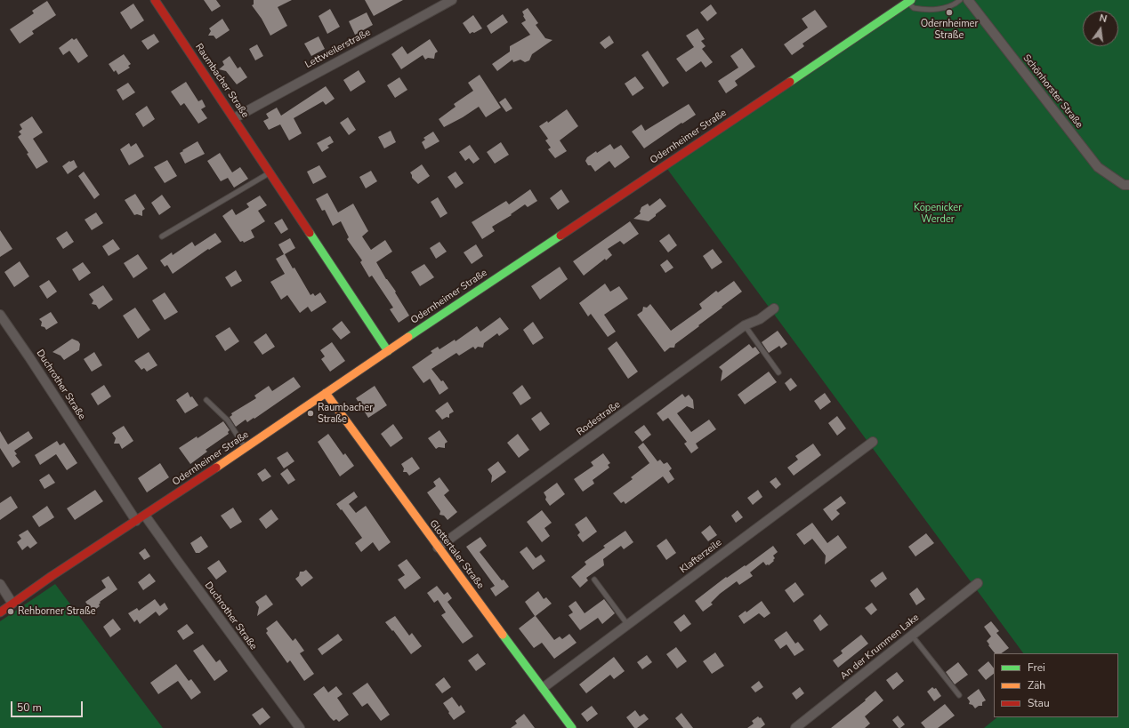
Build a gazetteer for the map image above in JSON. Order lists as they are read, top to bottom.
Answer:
{
  "streets": {
    "street": [
      "Lettweilerstraße",
      "Raumbacher Straße",
      "Schönhorster Straße",
      "Odernheimer Straße",
      "Duchrother Straße",
      "Rodestraße",
      "Glottertaler Straße",
      "Klafterzeile",
      "An der Krummen Lake"
    ]
  },
  "crossings": [
    ["Lettweilerstraße", "Raumbacher Straße"],
    ["Raumbacher Straße", "Odernheimer Straße"],
    ["Odernheimer Straße", "Duchrother Straße"],
    ["Odernheimer Straße", "Glottertaler Straße"],
    ["Rodestraße", "Glottertaler Straße"],
    ["Glottertaler Straße", "Klafterzeile"]
  ],
  "parks": ["Köpenicker Werder"],
  "places": ["Odernheimer Straße", "Raumbacher Straße", "Rehborner Straße"],
  "legend": ["Frei", "Zäh", "Stau"],
  "scale_bar": "50 m",
  "north": "top"
}
